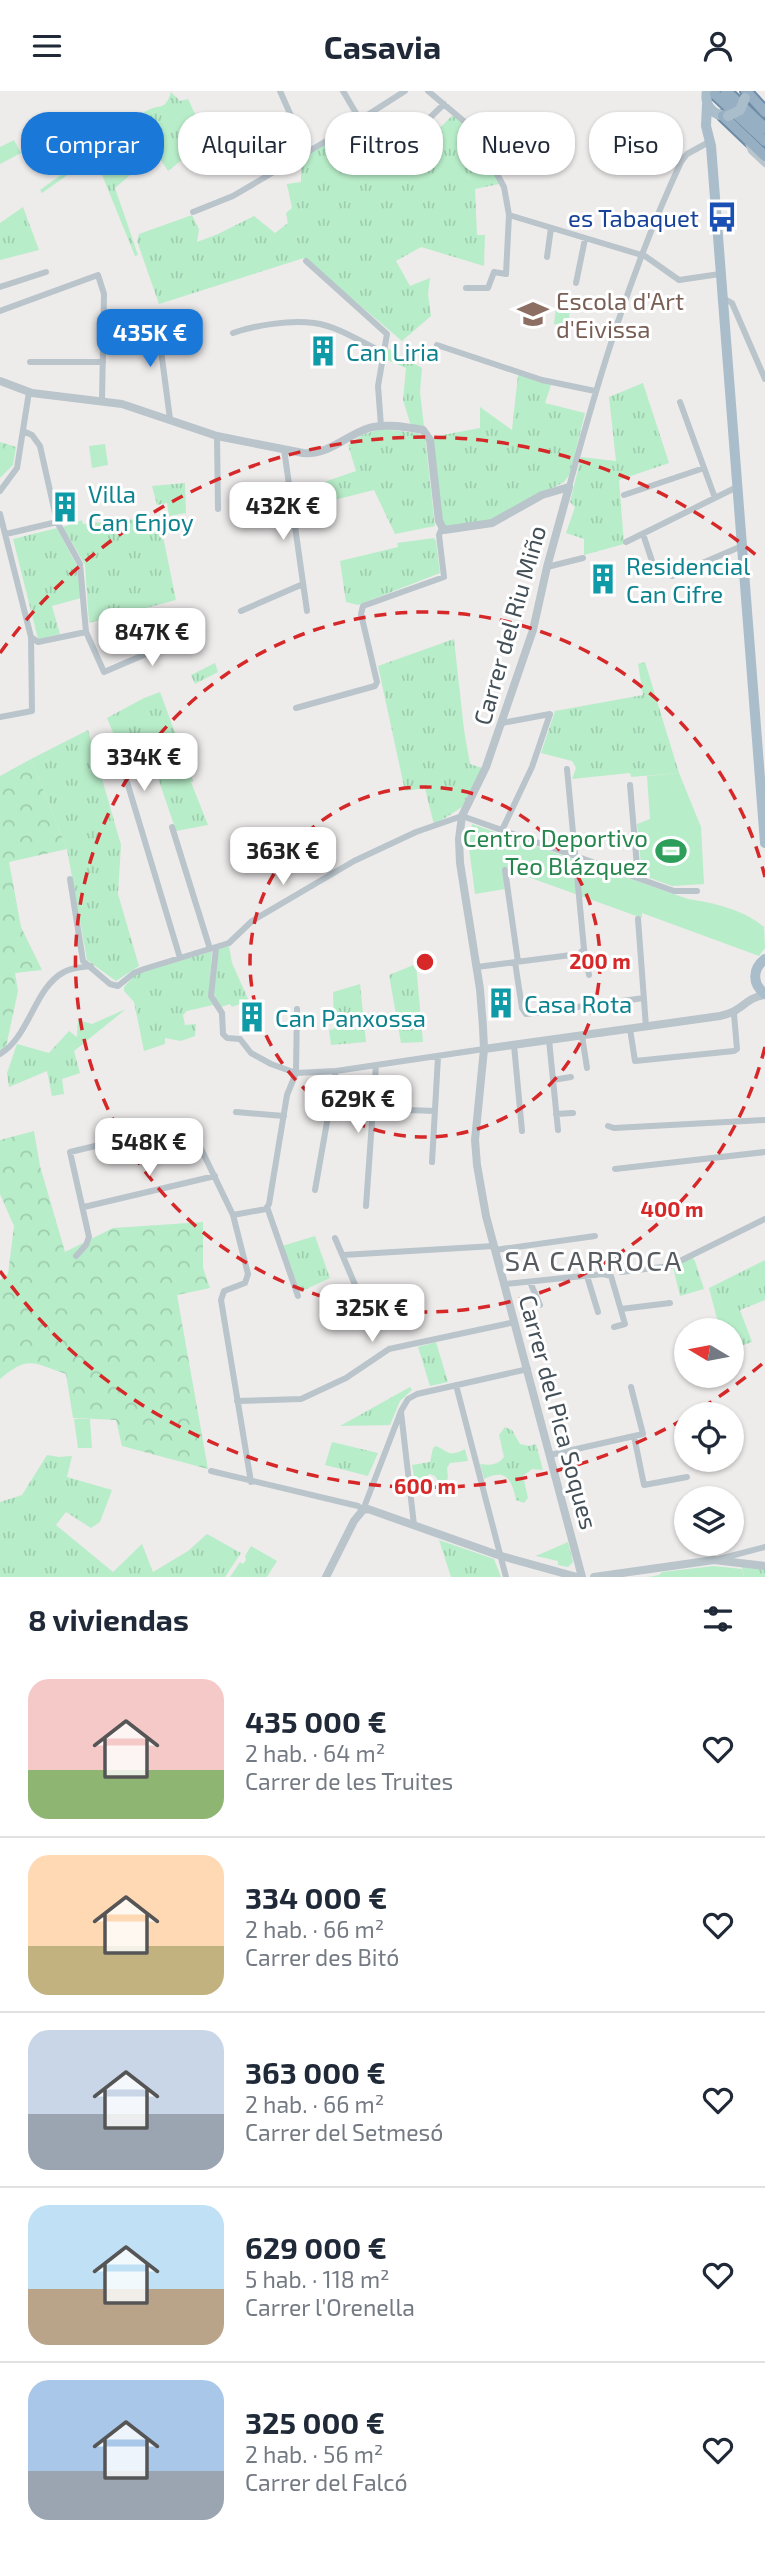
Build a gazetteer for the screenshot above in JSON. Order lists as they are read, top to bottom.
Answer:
{
  "streets": {
    "street": ["Carrer del Riu Miño", "Carrer del Pica Soques"]
  },
  "crossings": [
    ["Carrer del Riu Miño", "Carrer del Pica Soques"]
  ],
  "districts": ["SA CARROCA"],
  "places": {
    "bus stop": ["es Tabaquet"],
    "school or university": ["Escola d'Art d'Eivissa"],
    "building": [
      "Can Liria",
      "Villa Can Enjoy",
      "Residencial Can Cifre",
      "Casa Rota",
      "Can Panxossa"
    ],
    "sports": ["Centro Deportivo Teo Blázquez"]
  },
  "north": "left",
  "page": {
    "header": "Casavia",
    "chip": [
      "Comprar",
      "Alquilar",
      "Filtros",
      "Nuevo",
      "Piso"
    ],
    "price": [
      "435K €",
      "432K €",
      "847K €",
      "334K €",
      "363K €",
      "629K €",
      "548K €",
      "325K €"
    ],
    "heading": "8 viviendas",
    "list": [
      {
        "name": "435 000 €",
        "note": "2 hab. · 64 m² · Carrer de les Truites"
      },
      {
        "name": "334 000 €",
        "note": "2 hab. · 66 m² · Carrer des Bitó"
      },
      {
        "name": "363 000 €",
        "note": "2 hab. · 66 m² · Carrer del Setmesó"
      },
      {
        "name": "629 000 €",
        "note": "5 hab. · 118 m² · Carrer l'Orenella"
      },
      {
        "name": "325 000 €",
        "note": "2 hab. · 56 m² · Carrer del Falcó"
      }
    ]
  },
  "rings": ["200 m", "400 m", "600 m"]
}
